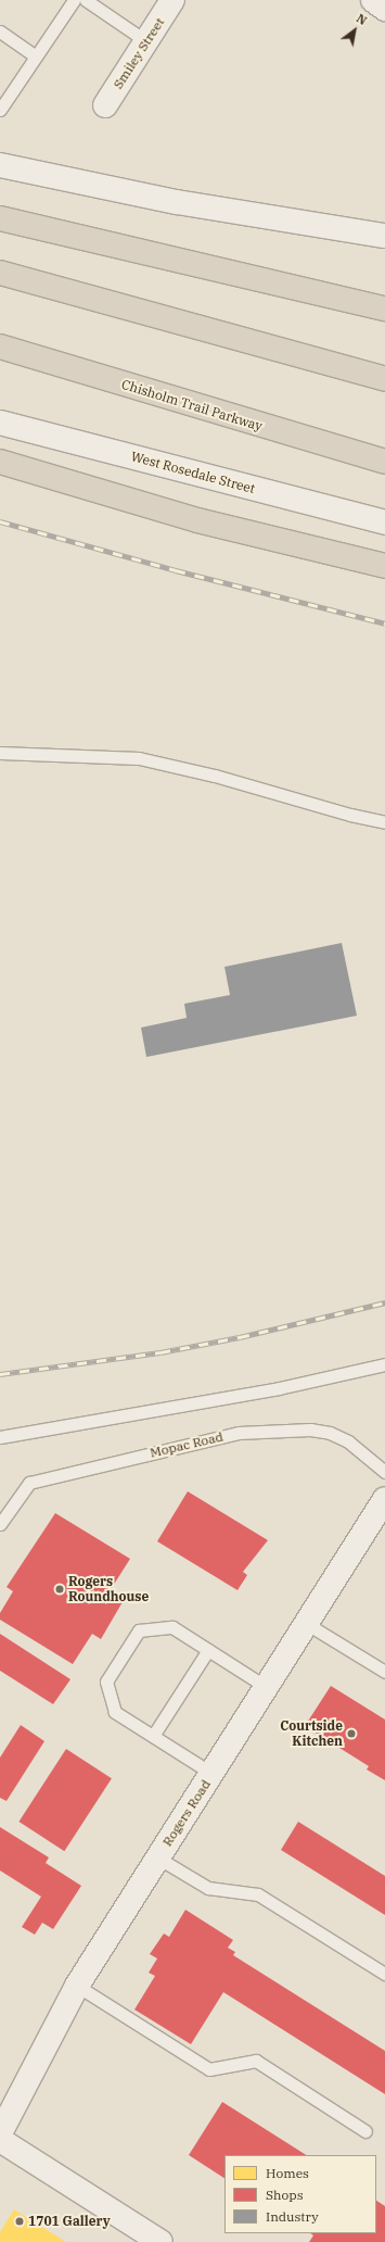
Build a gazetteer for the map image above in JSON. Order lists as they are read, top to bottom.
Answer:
{
  "streets": {
    "highway": ["Chisholm Trail Parkway"],
    "street": ["Smiley Street", "West Rosedale Street", "Rogers Road"],
    "lane": ["Mopac Road"]
  },
  "places": ["Rogers Roundhouse", "Courtside Kitchen", "1701 Gallery"],
  "legend": ["Homes", "Shops", "Industry"],
  "north": "top right"
}
